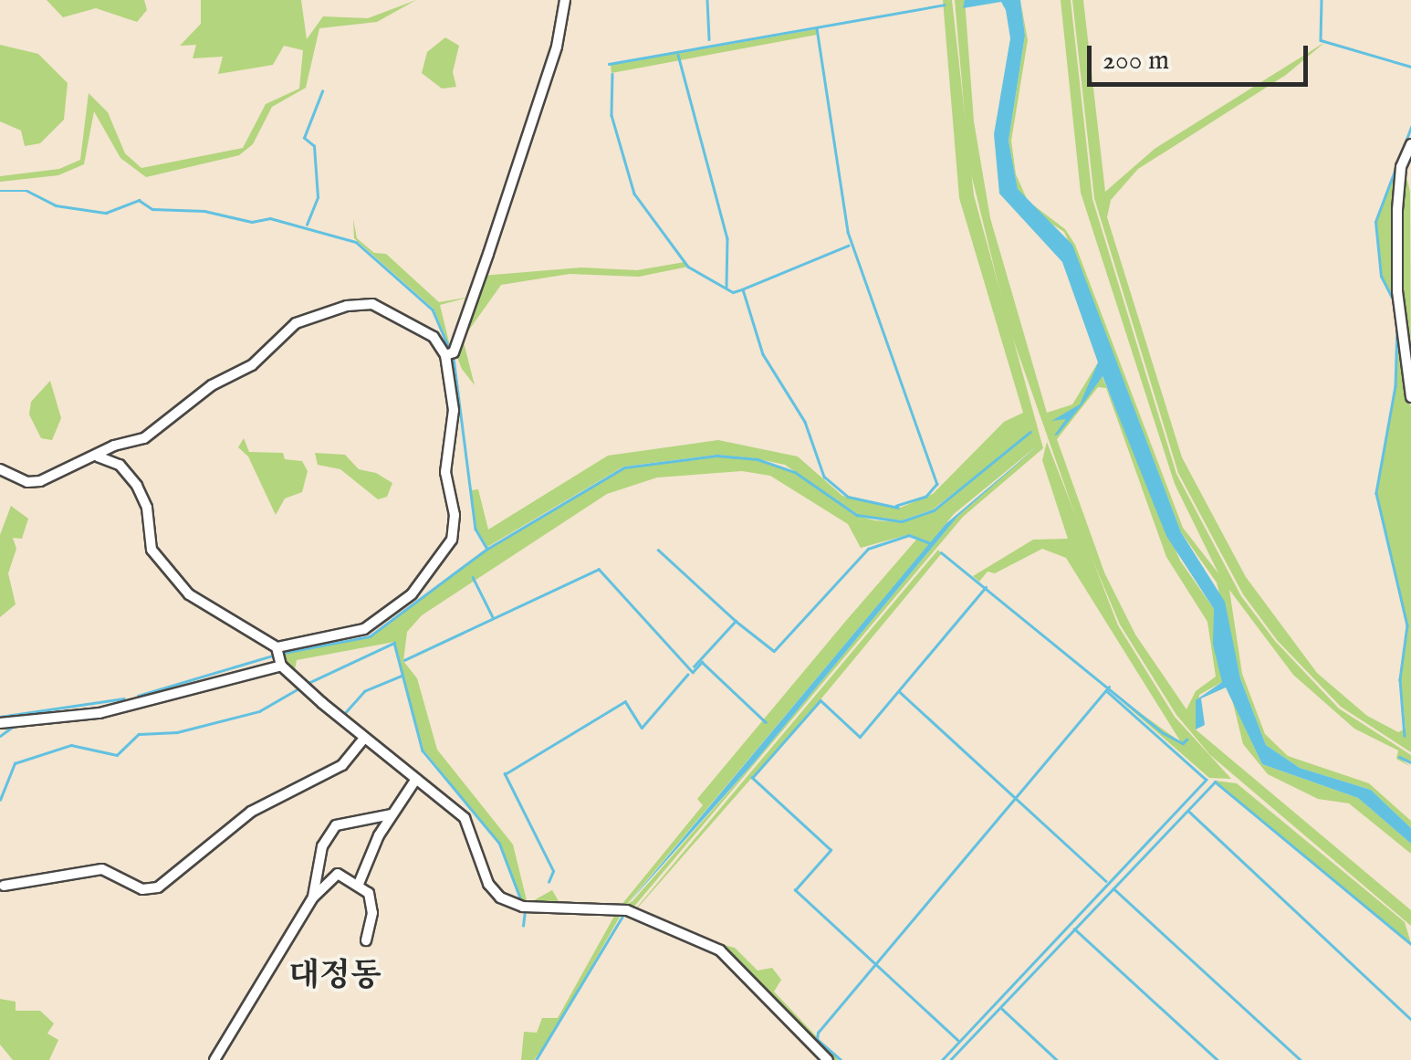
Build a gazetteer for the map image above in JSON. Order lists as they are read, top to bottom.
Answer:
{
  "districts": ["대정동"],
  "scale_bar": "200 m"
}
